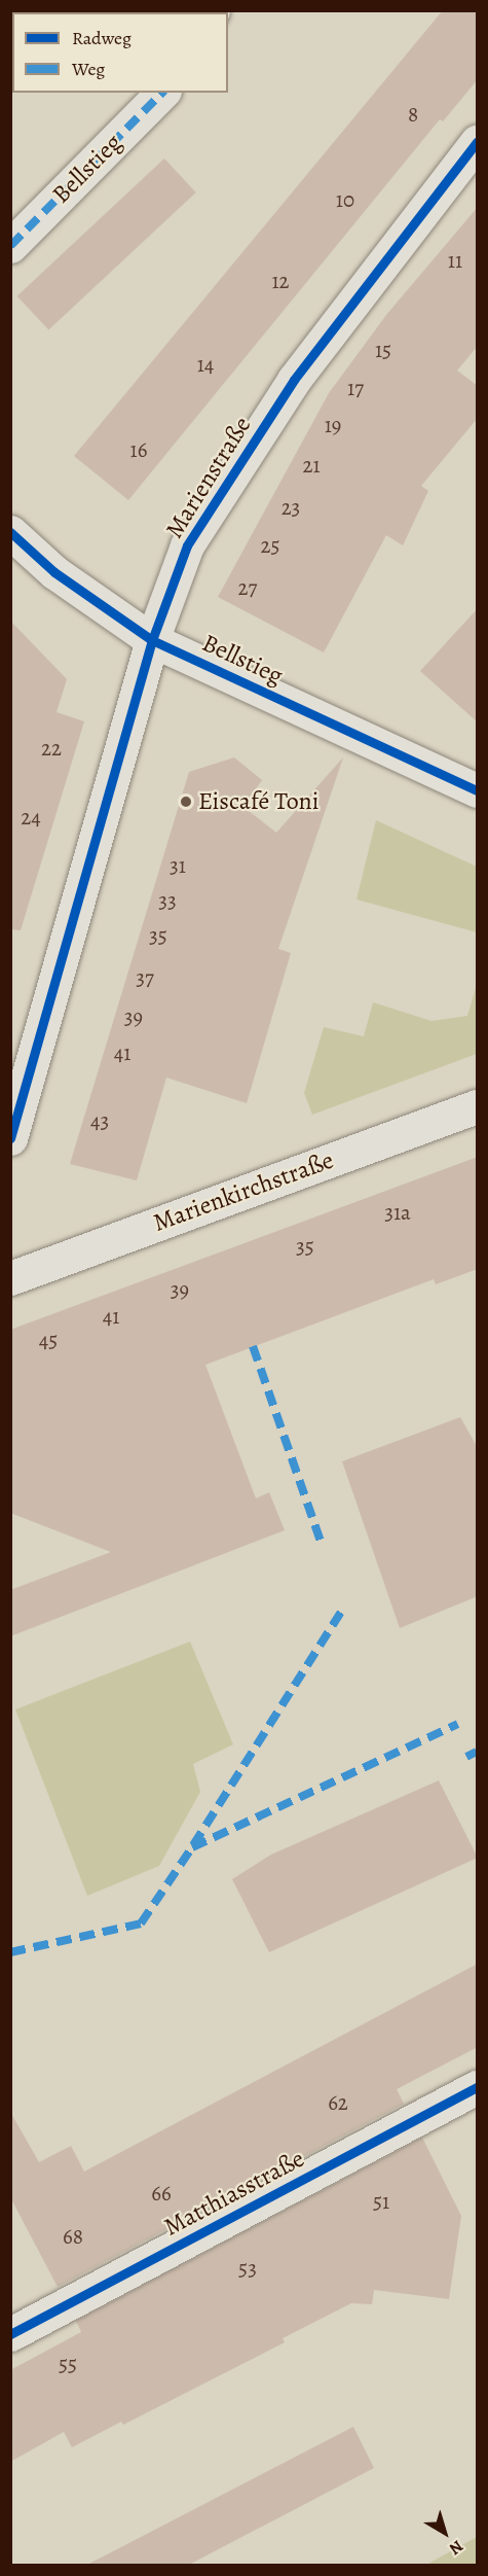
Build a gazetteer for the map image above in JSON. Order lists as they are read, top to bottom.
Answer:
{
  "streets": {
    "street": [
      "Bellstieg",
      "Marienstraße",
      "Marienkirchstraße",
      "Matthiasstraße"
    ]
  },
  "crossings": [
    ["Bellstieg", "Marienstraße"]
  ],
  "places": ["Eiscafé Toni"],
  "house_numbers": [
    "8",
    "10",
    "11",
    "12",
    "15",
    "14",
    "17",
    "19",
    "16",
    "21",
    "23",
    "25",
    "27",
    "22",
    "24",
    "31",
    "33",
    "35",
    "37",
    "39",
    "41",
    "43",
    "31a",
    "35",
    "39",
    "41",
    "45",
    "62",
    "66",
    "51",
    "68",
    "53",
    "55"
  ],
  "legend": ["Radweg", "Weg"],
  "north": "bottom right"
}
